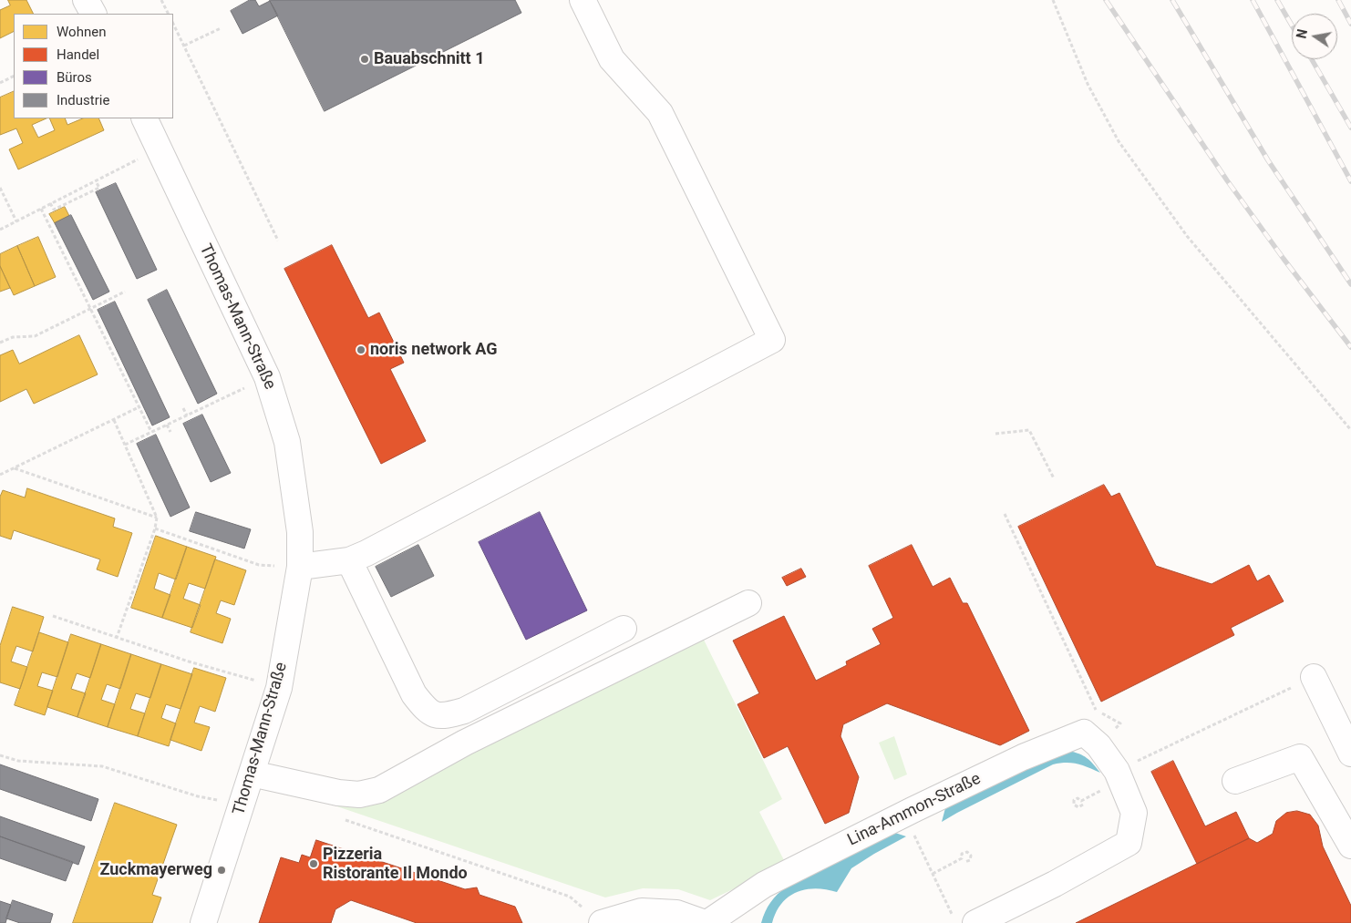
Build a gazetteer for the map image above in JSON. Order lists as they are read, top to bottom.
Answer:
{
  "streets": {
    "street": ["Thomas-Mann-Straße", "Lina-Ammon-Straße"]
  },
  "places": [
    "Bauabschnitt 1",
    "noris network AG",
    "Pizzeria Ristorante Il Mondo",
    "Zuckmayerweg"
  ],
  "legend": [
    "Wohnen",
    "Handel",
    "Büros",
    "Industrie"
  ],
  "north": "left"
}
